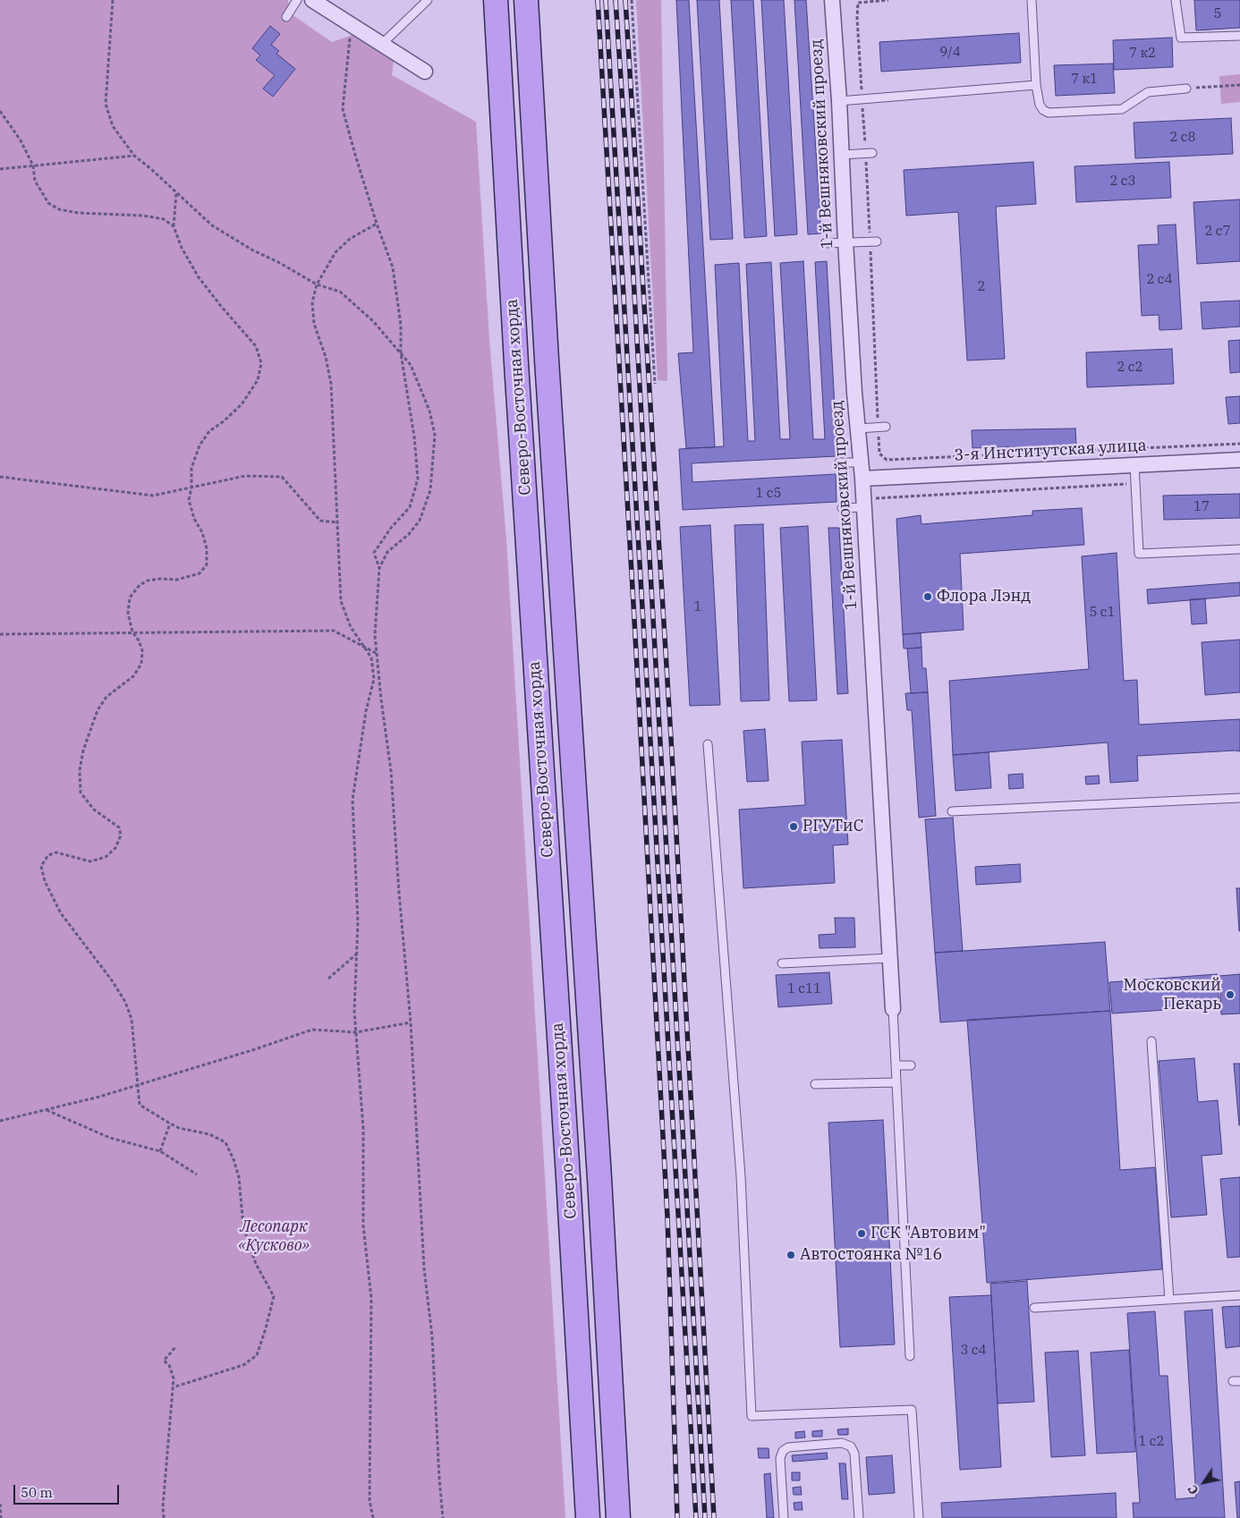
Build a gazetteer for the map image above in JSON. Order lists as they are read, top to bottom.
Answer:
{
  "streets": {
    "main road": ["Северо-Восточная хорда"],
    "street": ["1-й Вешняковский проезд", "3-я Институтская улица"]
  },
  "crossings": [
    ["1-й Вешняковский проезд", "3-я Институтская улица"]
  ],
  "parks": ["Лесопарк «Кусково»"],
  "places": [
    "Флора Лэнд",
    "РГУТиС",
    "Московский Пекарь",
    "ГСК \"Автовим\"",
    "Автостоянка №16"
  ],
  "house_numbers": [
    "5",
    "9/4",
    "7 к2",
    "7 к1",
    "2 с8",
    "2 с3",
    "2 с7",
    "2 с4",
    "2",
    "2 с2",
    "1 с5",
    "17",
    "1",
    "5 с1",
    "1 с11",
    "3 с4",
    "1 с2"
  ],
  "scale_bar": "50 m",
  "north": "bottom left"
}
